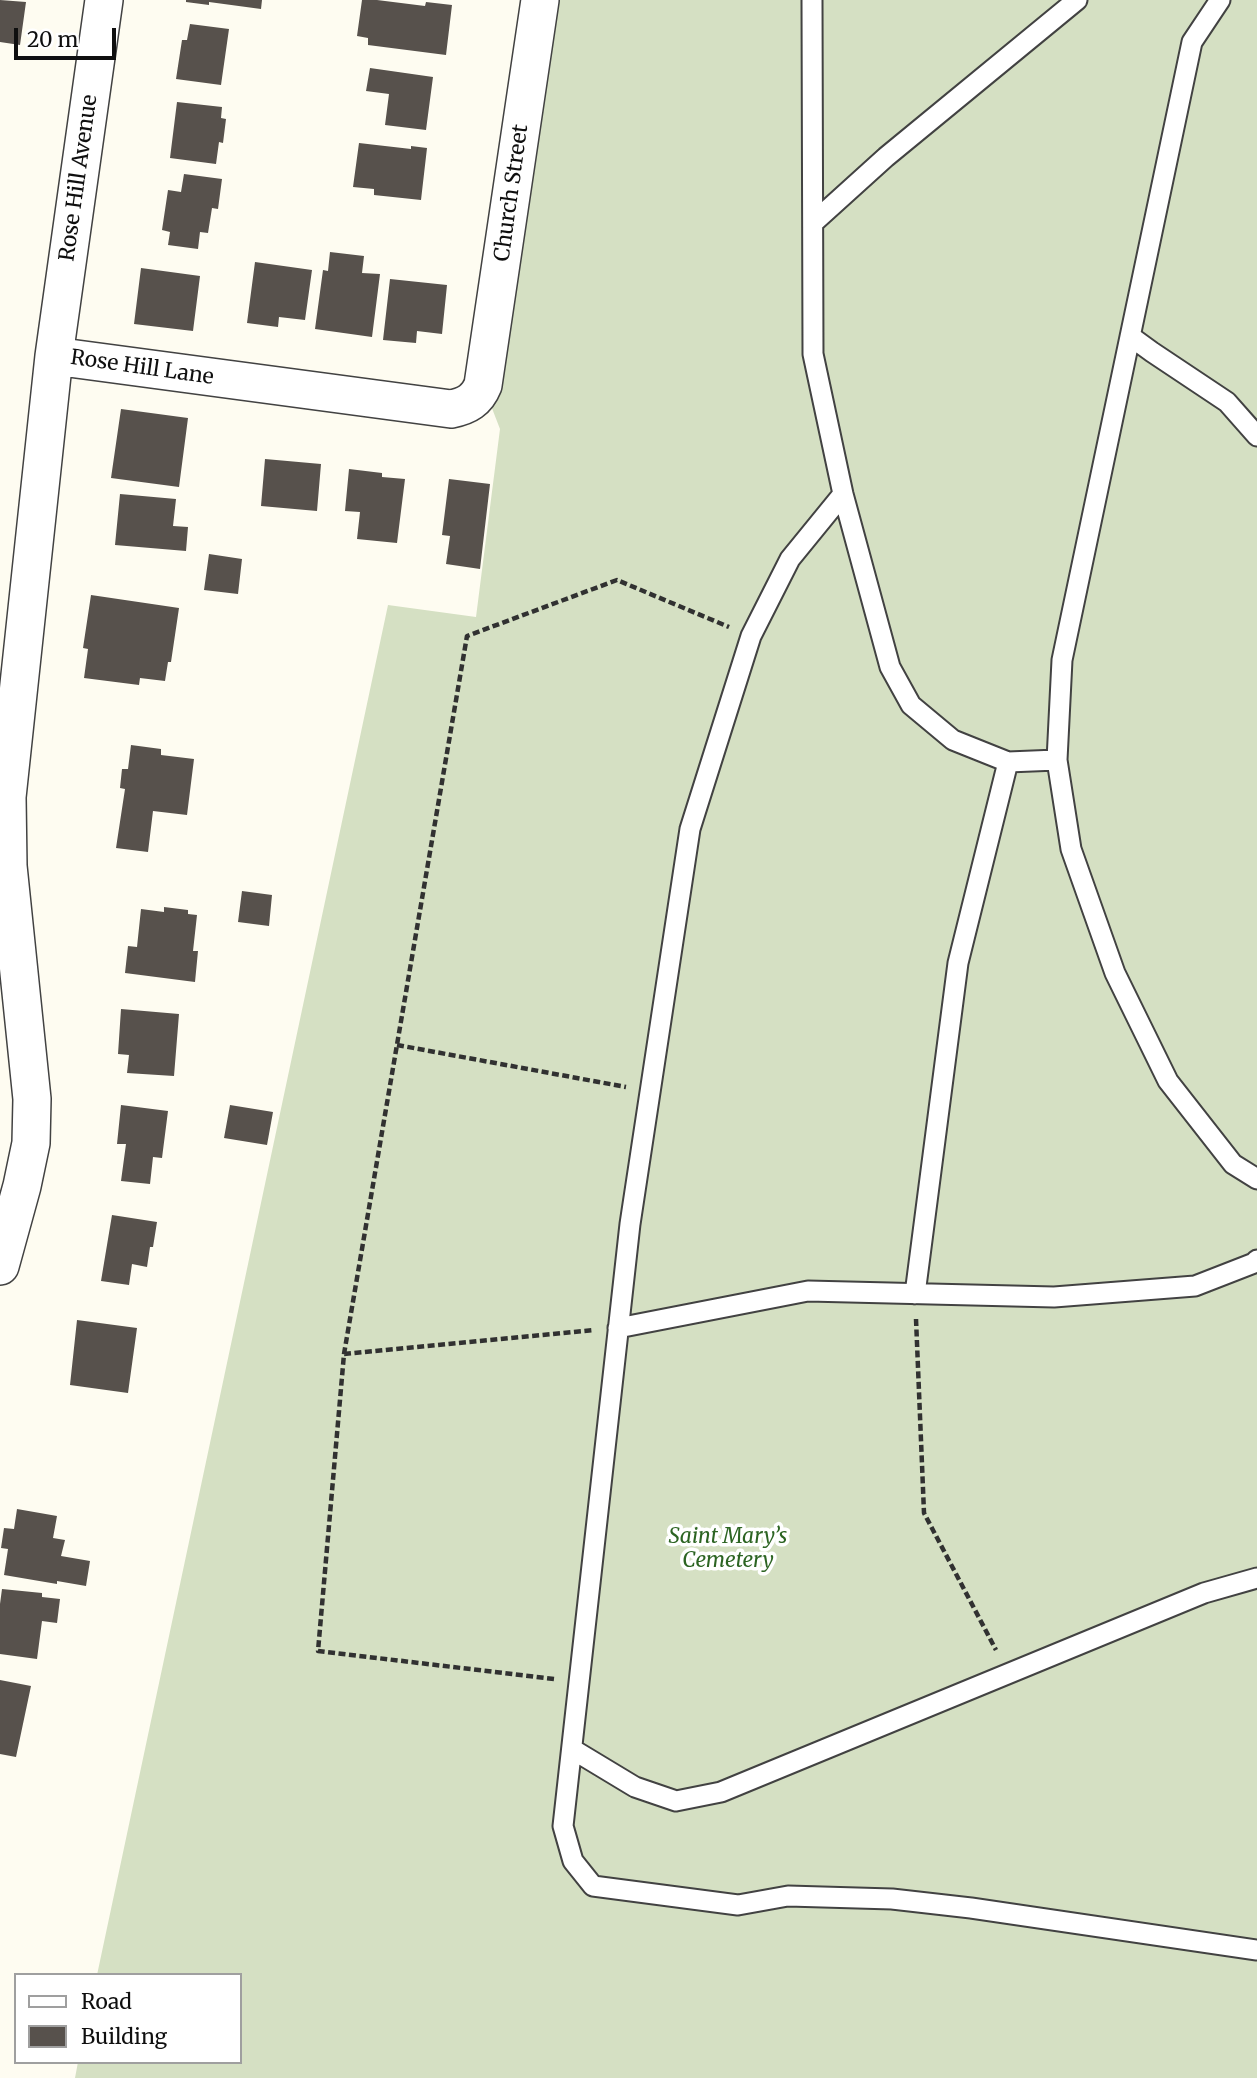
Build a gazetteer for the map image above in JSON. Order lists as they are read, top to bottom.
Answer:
{
  "streets": {
    "street": ["Rose Hill Avenue", "Church Street", "Rose Hill Lane"]
  },
  "crossings": [
    ["Rose Hill Avenue", "Rose Hill Lane"],
    ["Church Street", "Rose Hill Lane"]
  ],
  "parks": ["Saint Mary’s Cemetery"],
  "legend": ["Road", "Building"],
  "scale_bar": "20 m"
}
